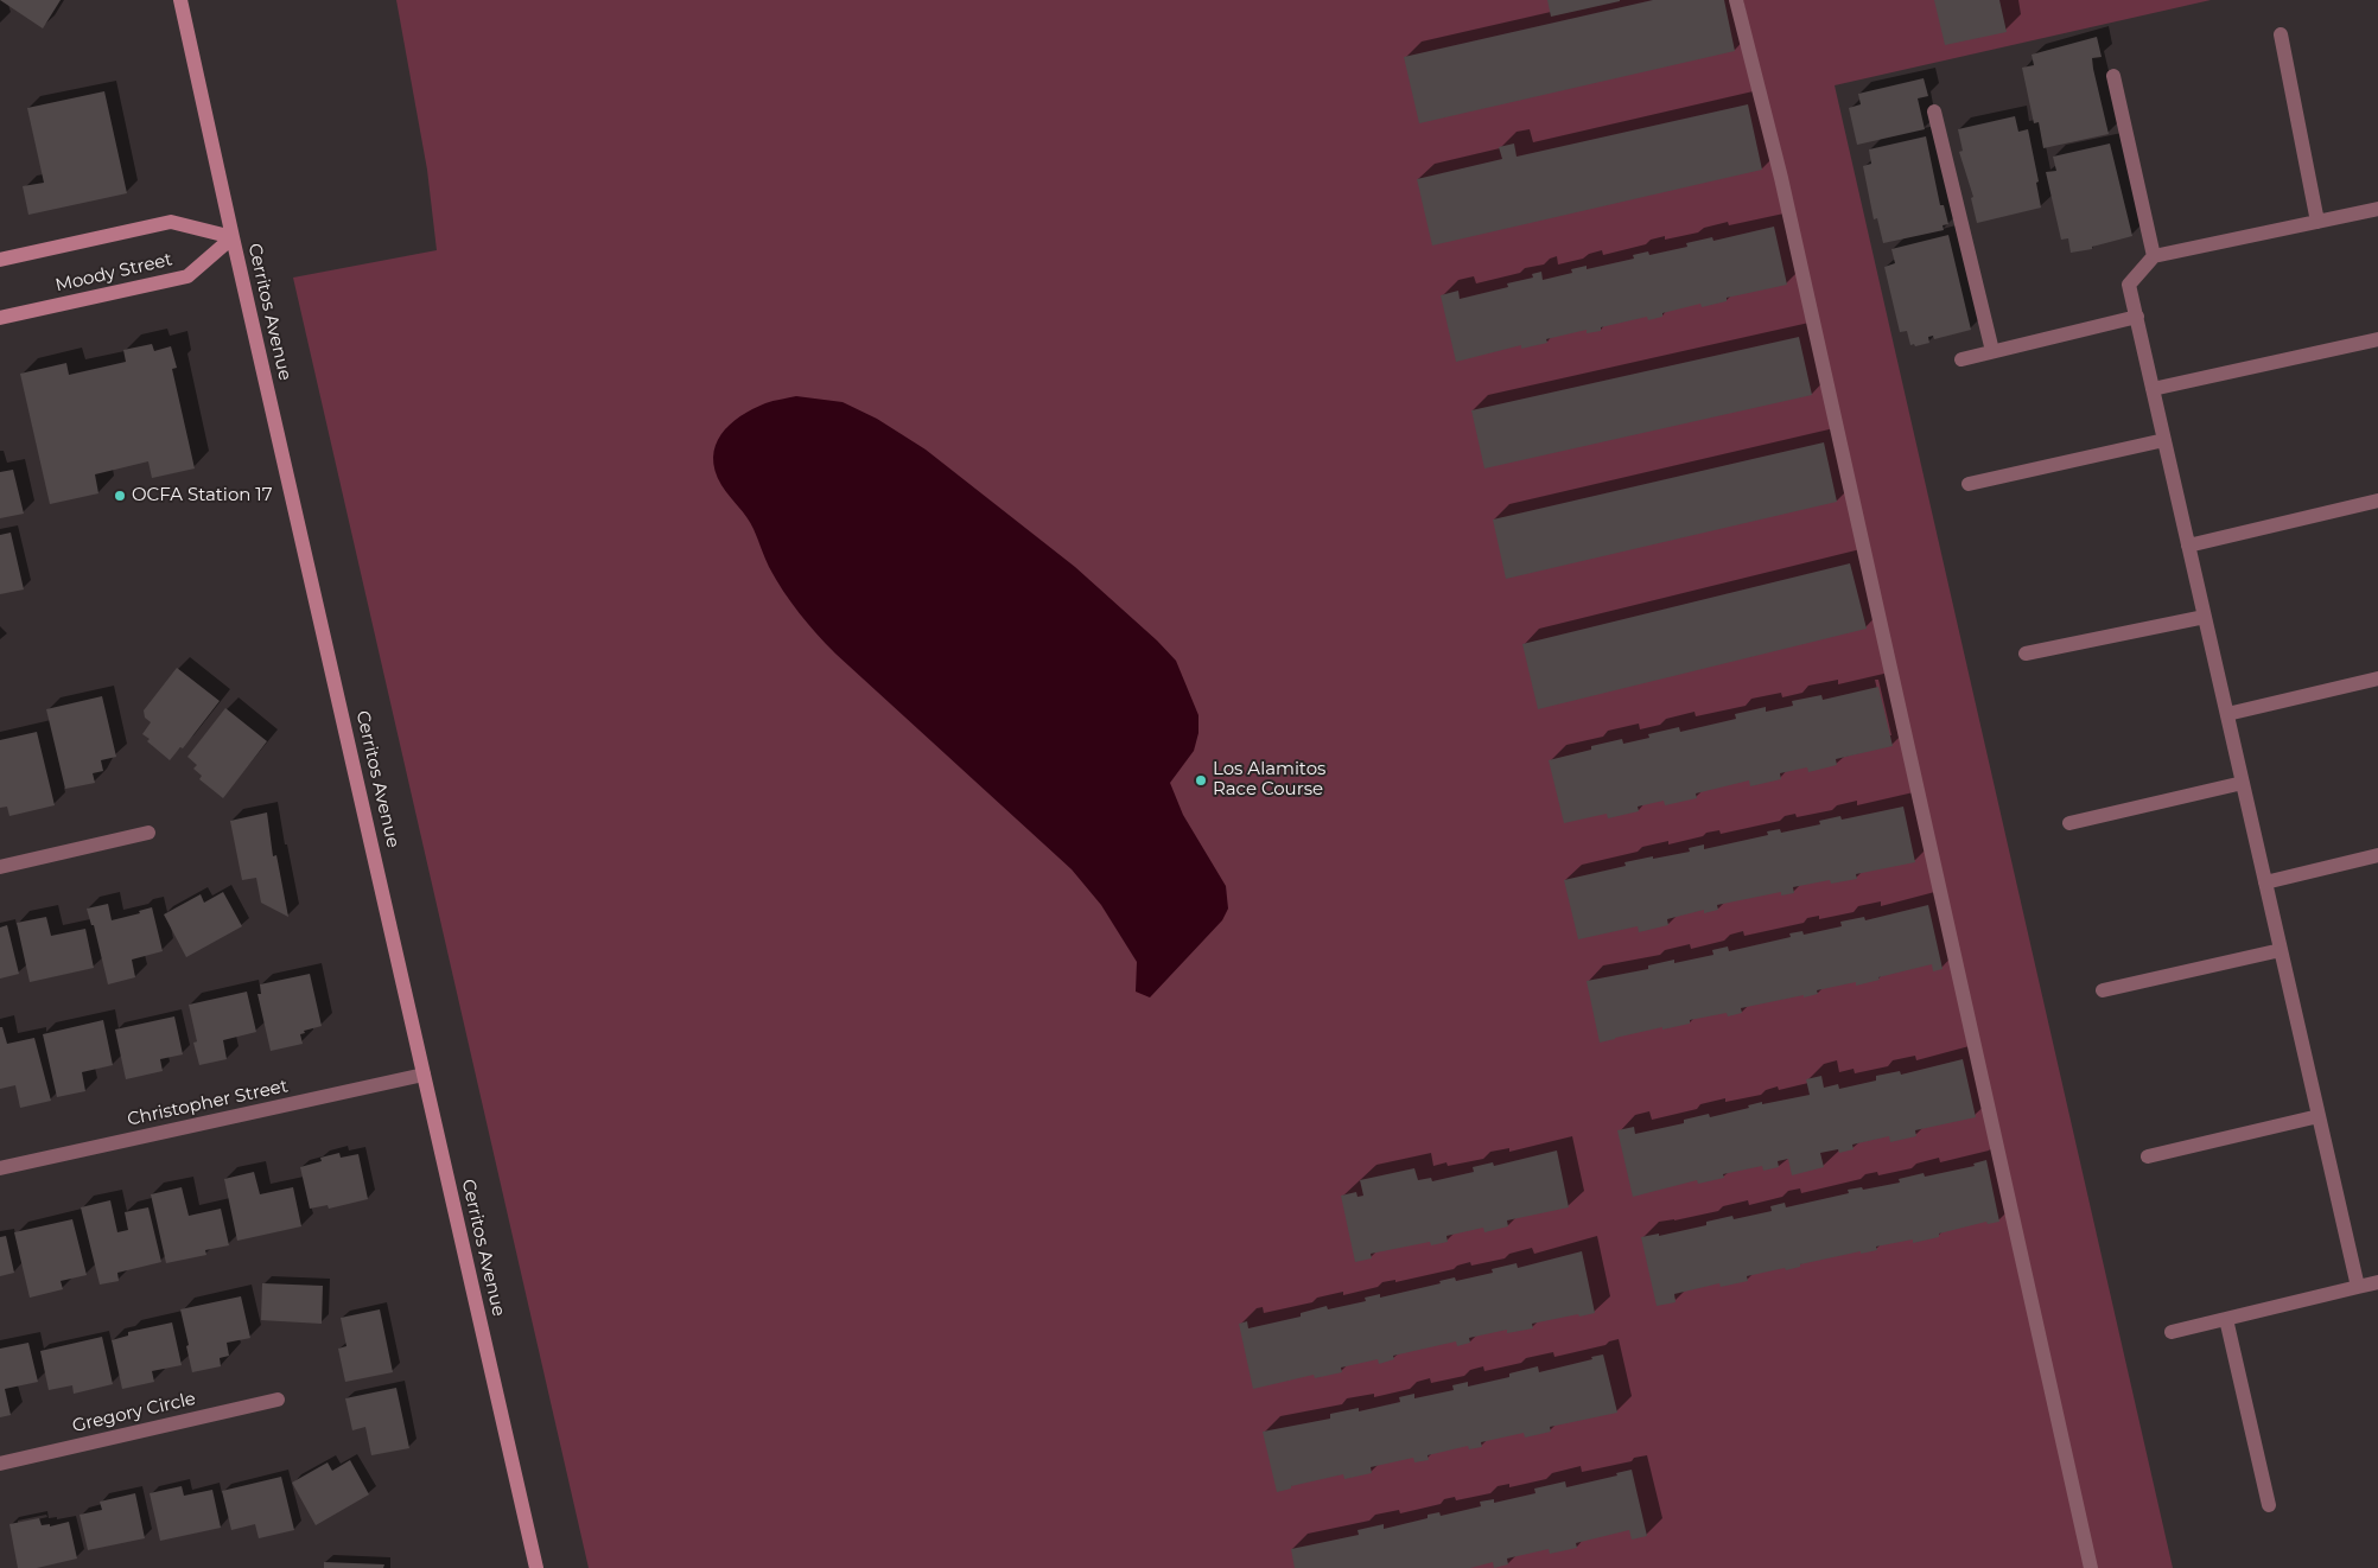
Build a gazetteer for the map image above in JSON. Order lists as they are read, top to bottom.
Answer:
{
  "streets": {
    "main road": ["Moody Street", "Cerritos Avenue"],
    "street": ["Christopher Street", "Gregory Circle"]
  },
  "crossings": [
    ["Moody Street", "Cerritos Avenue"],
    ["Cerritos Avenue", "Christopher Street"]
  ],
  "places": ["OCFA Station 17", "Los Alamitos Race Course"]
}
